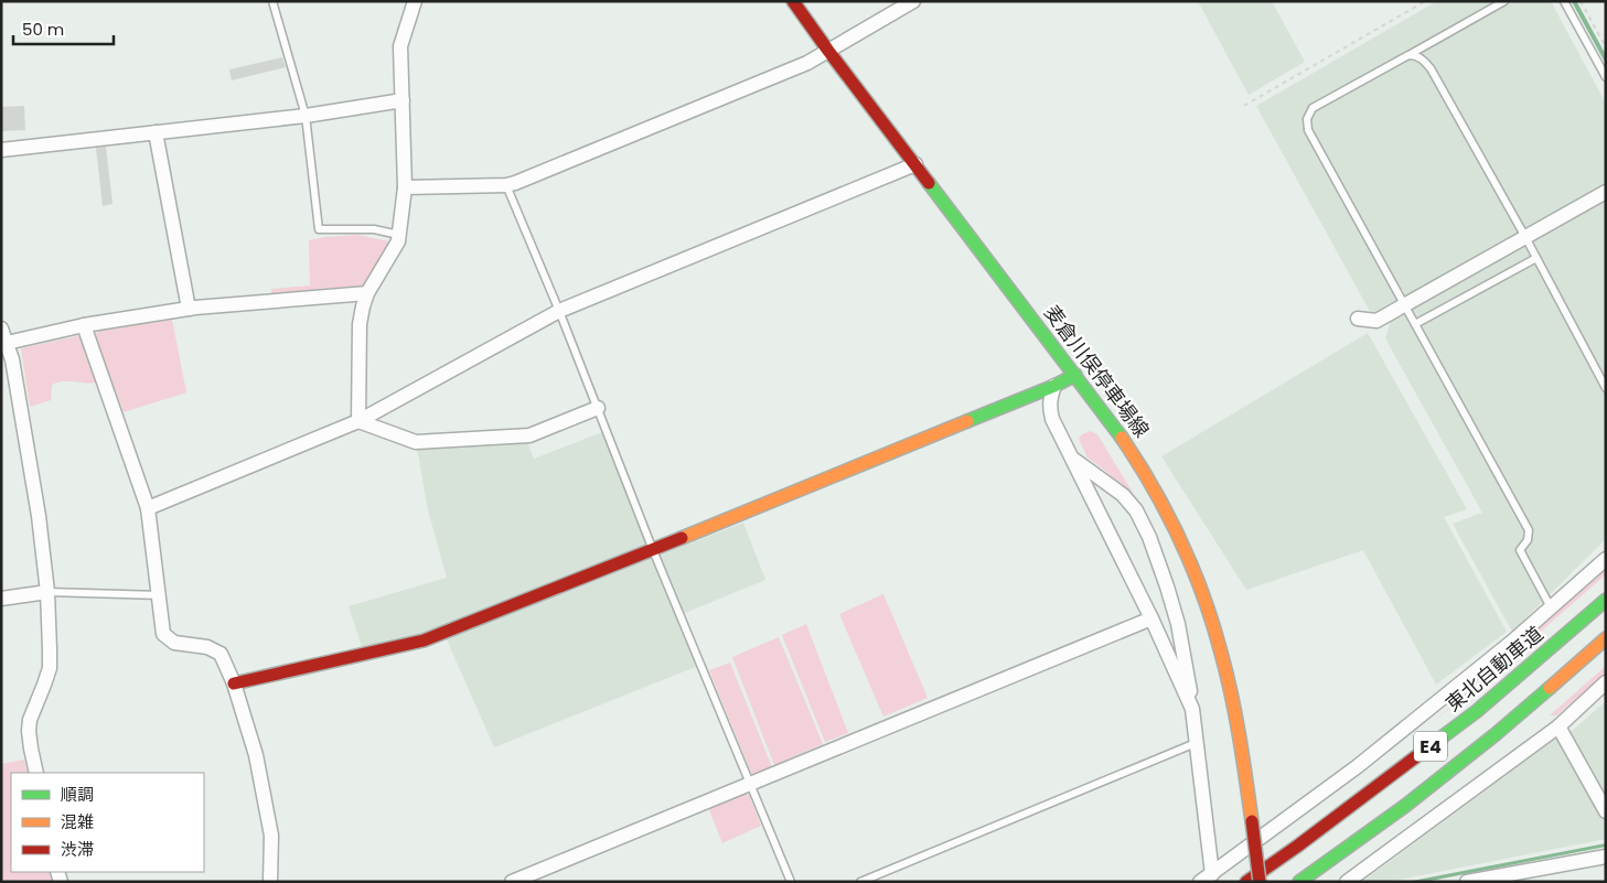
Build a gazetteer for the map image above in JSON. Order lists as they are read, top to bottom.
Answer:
{
  "streets": {
    "main road": ["麦倉川俣停車場線", "東北自動車道", "E4"]
  },
  "legend": ["順調", "混雑", "渋滞"],
  "scale_bar": "50 m"
}
